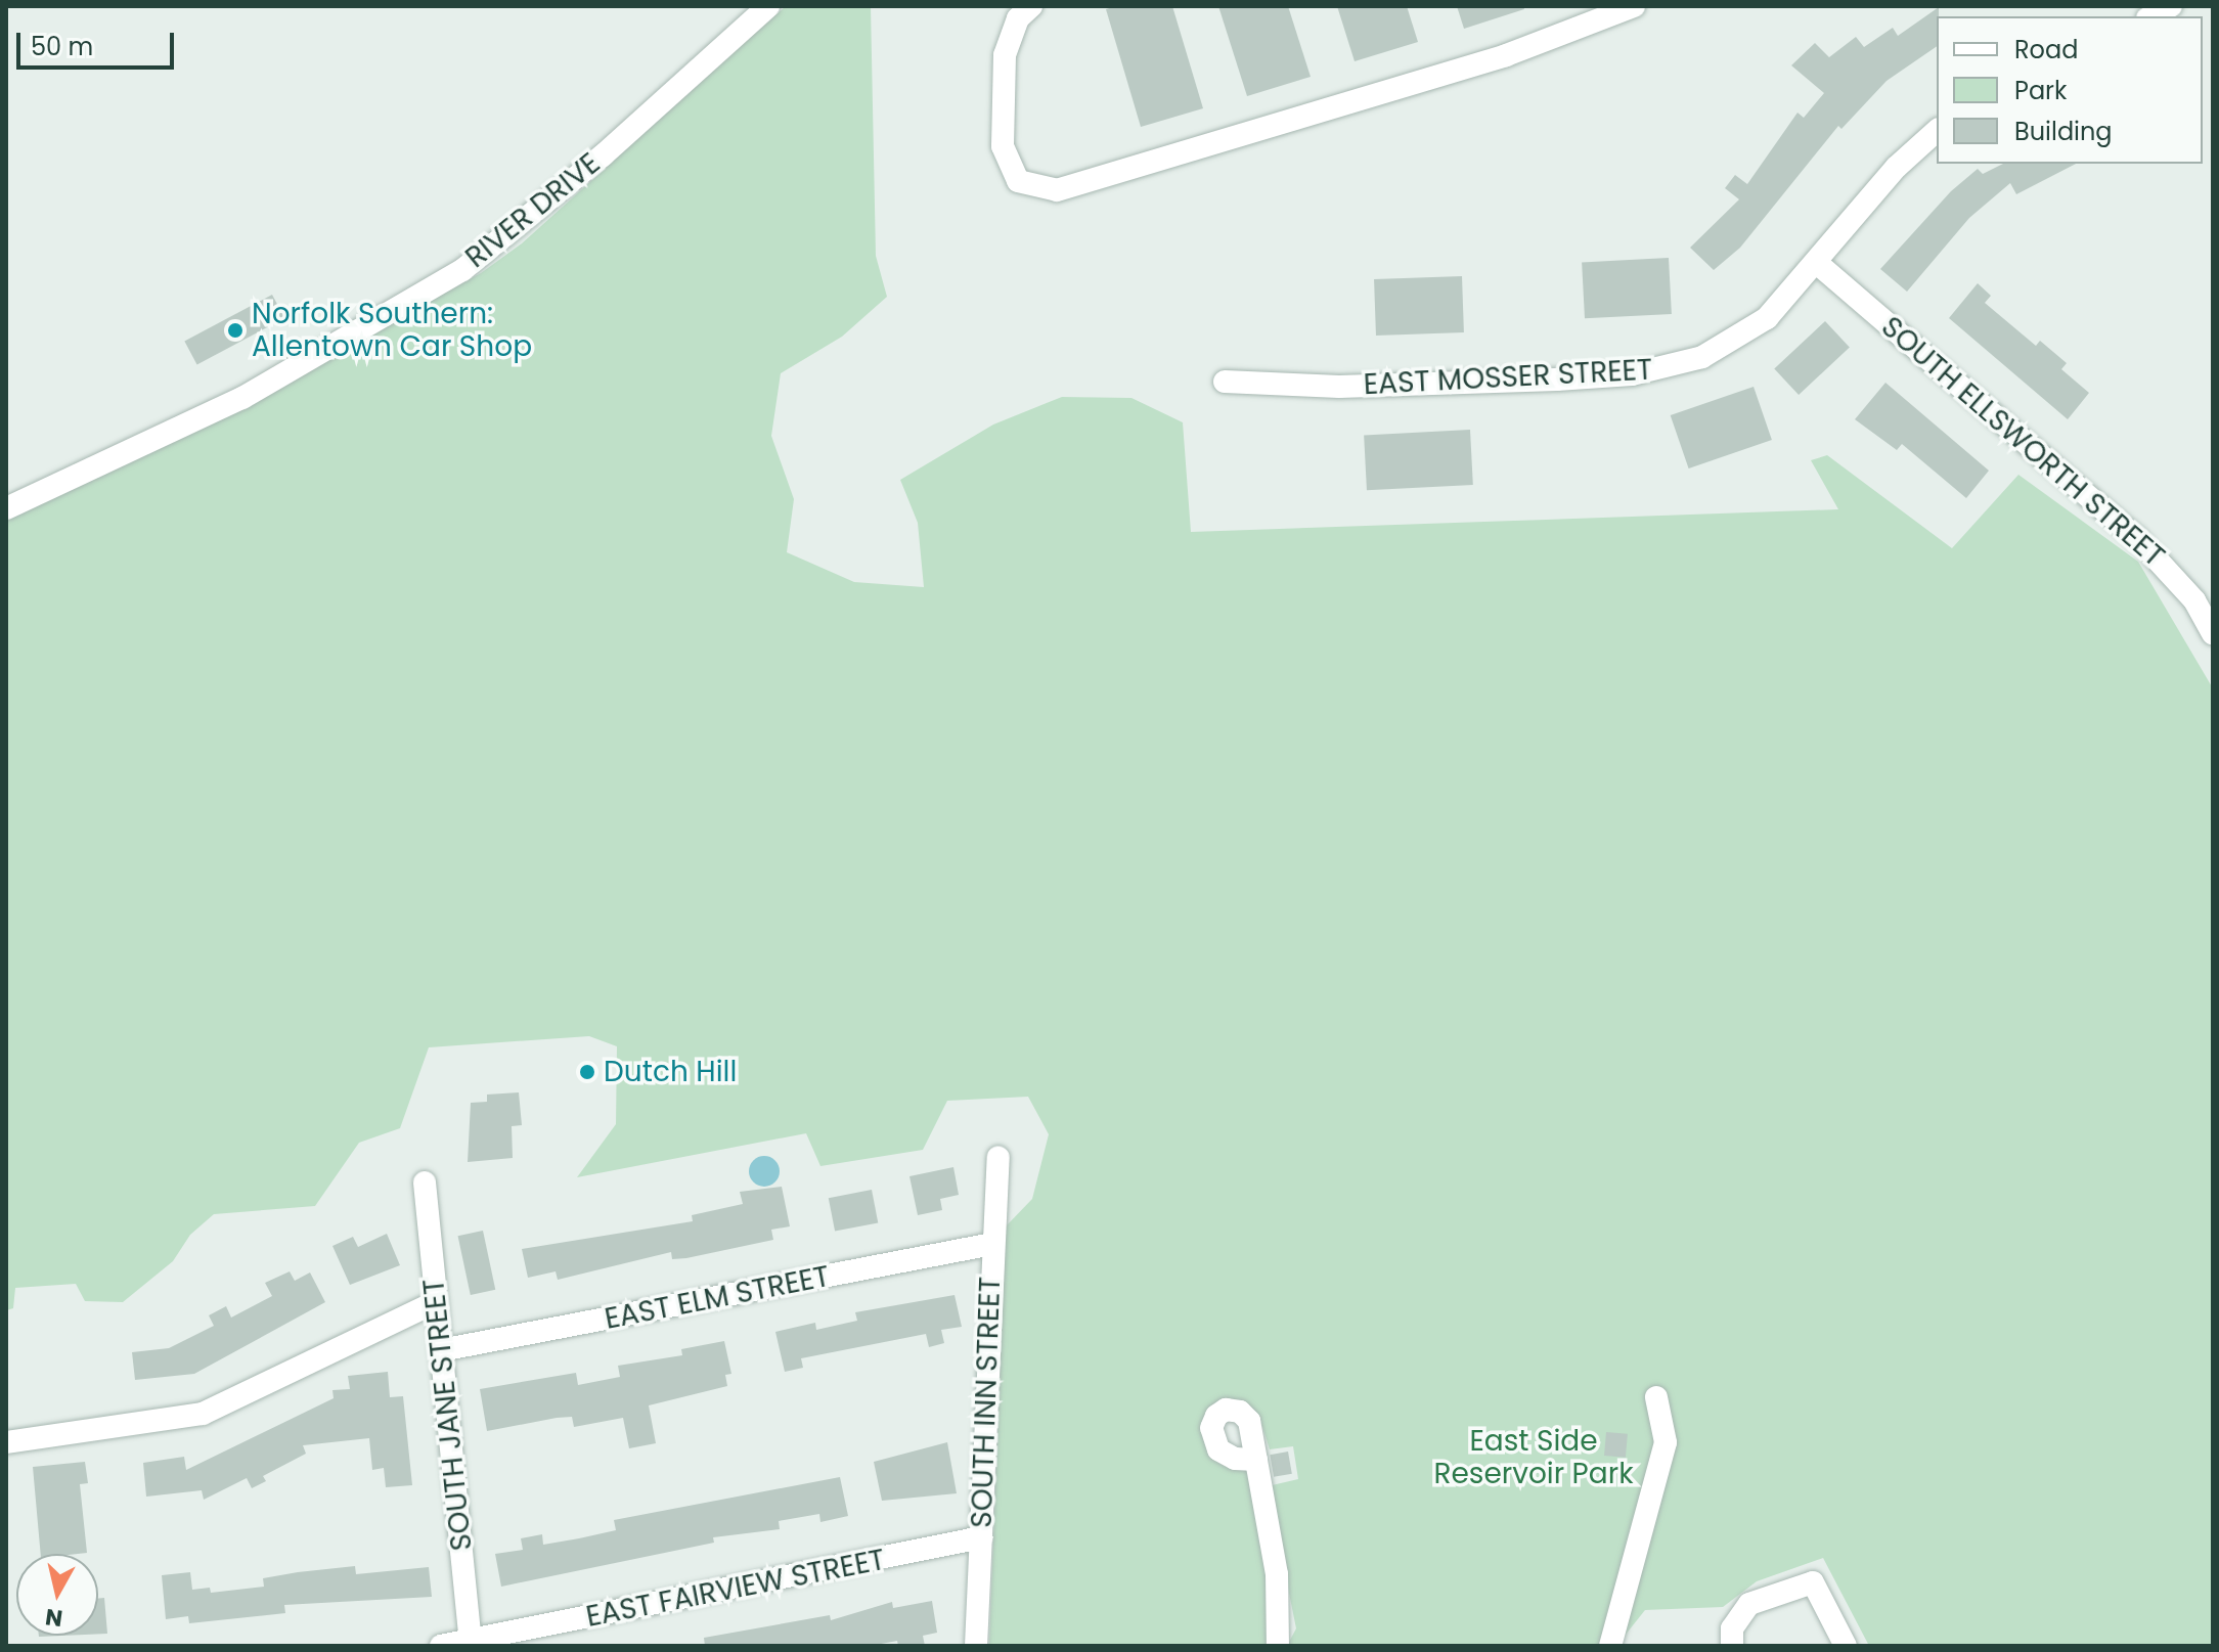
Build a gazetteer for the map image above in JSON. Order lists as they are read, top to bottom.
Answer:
{
  "streets": {
    "street": [
      "RIVER DRIVE",
      "EAST MOSSER STREET",
      "SOUTH ELLSWORTH STREET",
      "EAST ELM STREET",
      "SOUTH INN STREET",
      "SOUTH JANE STREET",
      "EAST FAIRVIEW STREET"
    ]
  },
  "crossings": [
    ["EAST MOSSER STREET", "SOUTH ELLSWORTH STREET"],
    ["EAST ELM STREET", "SOUTH INN STREET"],
    ["EAST ELM STREET", "SOUTH JANE STREET"],
    ["SOUTH INN STREET", "EAST FAIRVIEW STREET"],
    ["SOUTH JANE STREET", "EAST FAIRVIEW STREET"]
  ],
  "parks": ["East Side Reservoir Park"],
  "places": ["Norfolk Southern: Allentown Car Shop", "Dutch Hill"],
  "legend": ["Road", "Park", "Building"],
  "scale_bar": "50 m",
  "north": "bottom"
}
